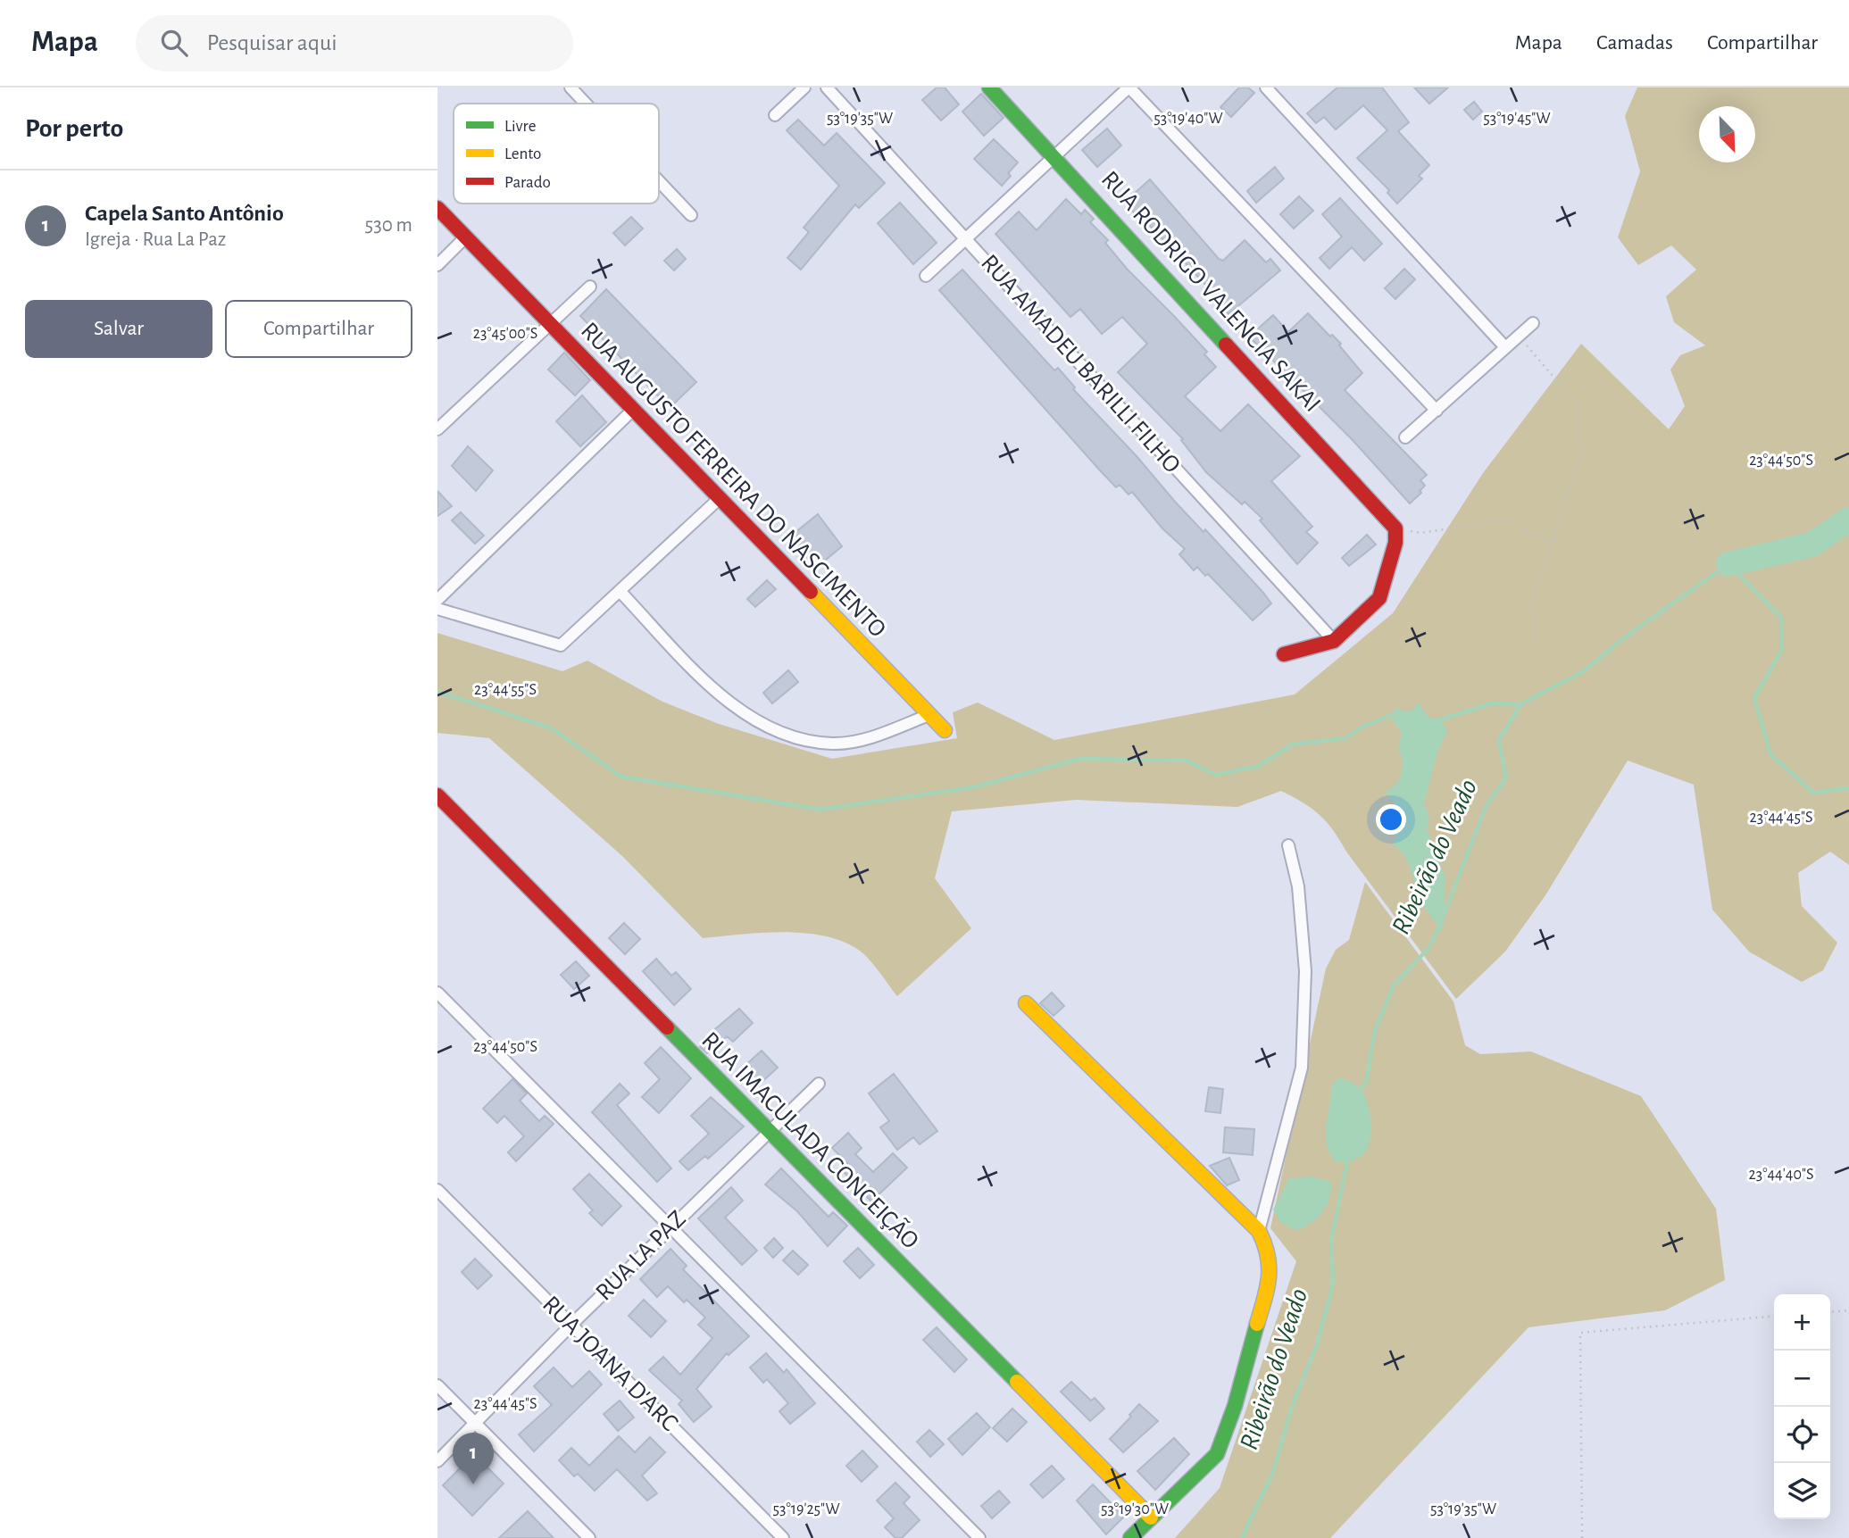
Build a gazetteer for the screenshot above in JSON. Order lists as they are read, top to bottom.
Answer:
{
  "streets": {
    "street": [
      "RUA RODRIGO VALENCIA SAKAI",
      "RUA AMADEU BARILLI FILHO",
      "RUA AUGUSTO FERREIRA DO NASCIMENTO",
      "RUA IMACULADA CONCEIÇÃO",
      "RUA LA PAZ",
      "RUA JOANA D'ARC"
    ]
  },
  "crossings": [
    ["RUA IMACULADA CONCEIÇÃO", "RUA LA PAZ"],
    ["RUA LA PAZ", "RUA JOANA D'ARC"]
  ],
  "water": ["Ribeirão do Veado"],
  "legend": ["Livre", "Lento", "Parado"],
  "north": "bottom right",
  "page": {
    "header": "Mapa",
    "search": "Pesquisar aqui",
    "nav": ["Mapa", "Camadas", "Compartilhar"],
    "heading": "Por perto",
    "list": [
      {
        "mark": "1",
        "name": "Capela Santo Antônio",
        "note": "Igreja · Rua La Paz",
        "value": "530 m"
      }
    ],
    "buttons": ["Salvar", "Compartilhar"],
    "map_buttons": ["+", "−"],
    "pins": "1"
  },
  "coordinates": [
    "53°19'35\"W",
    "53°19'40\"W",
    "53°19'45\"W",
    "23°45'00\"S",
    "23°44'50\"S",
    "23°44'55\"S",
    "23°44'45\"S",
    "23°44'40\"S",
    "53°19'25\"W",
    "53°19'30\"W"
  ]
}
